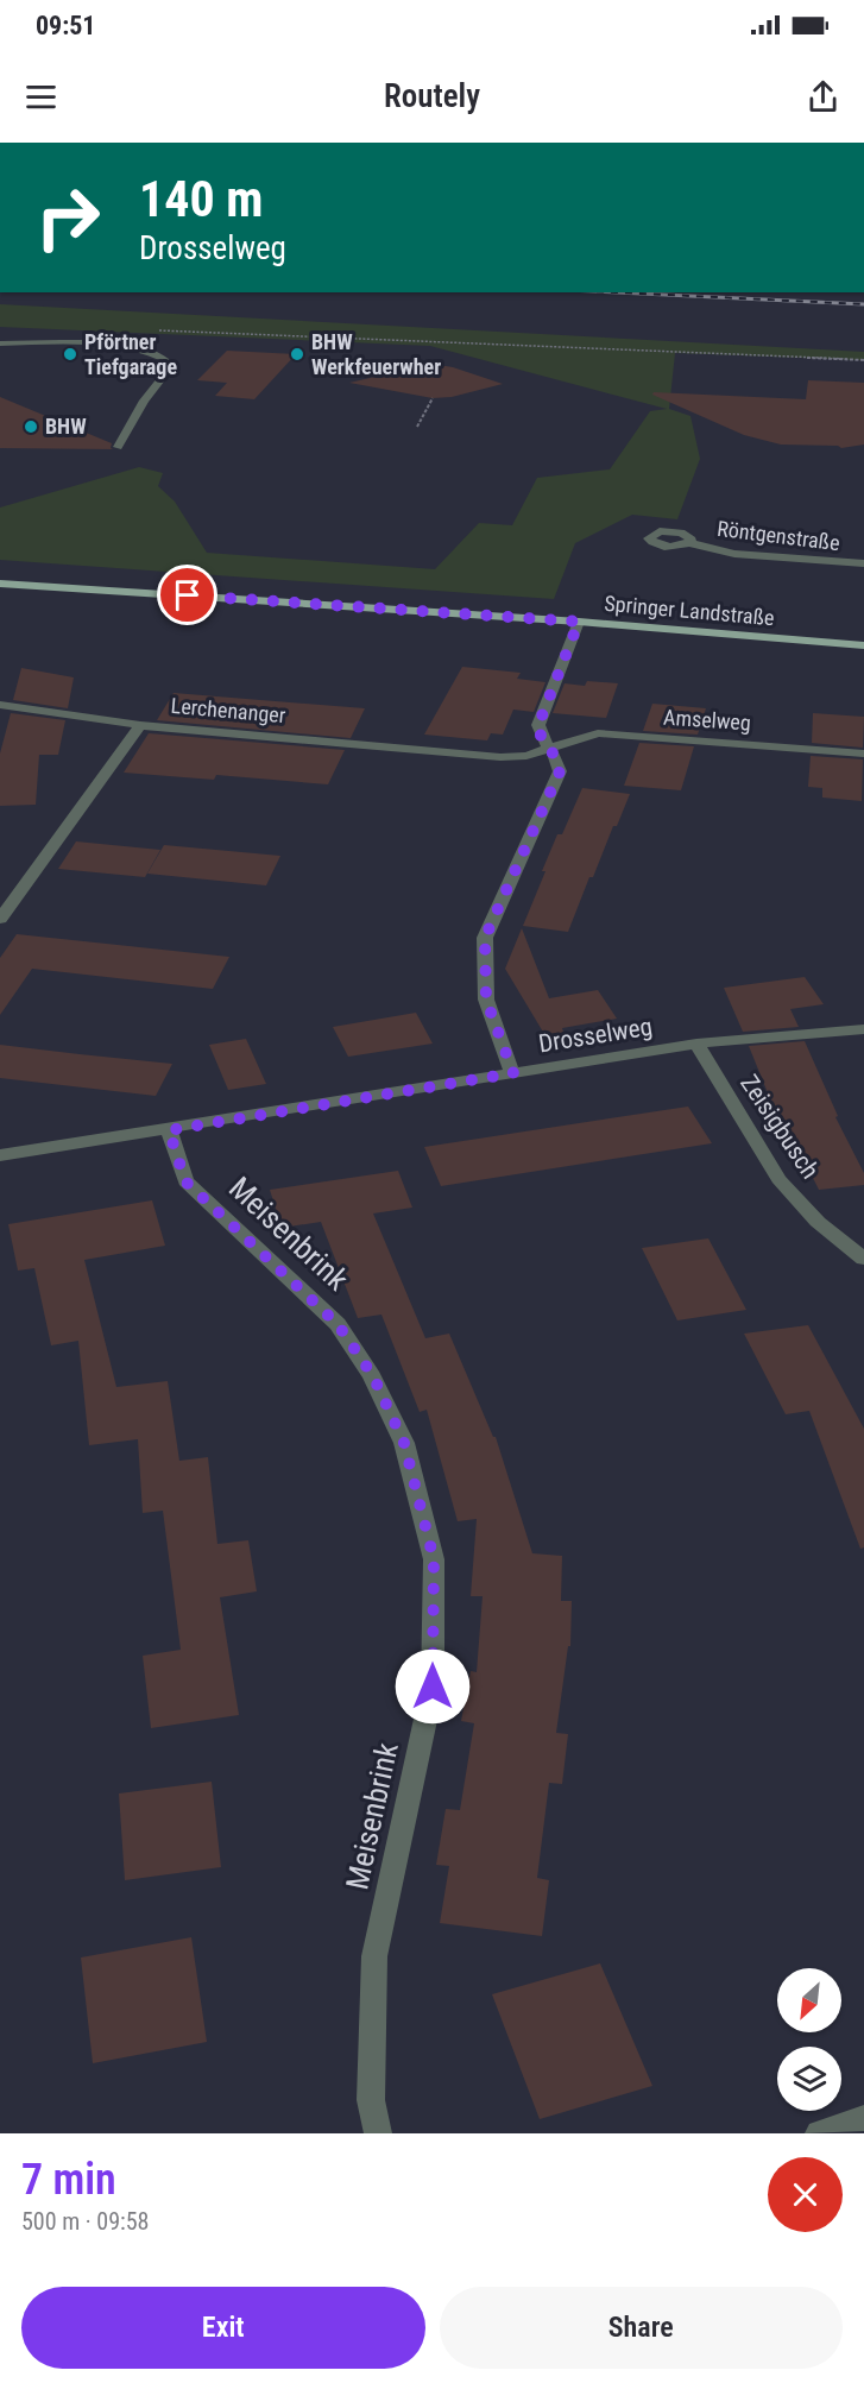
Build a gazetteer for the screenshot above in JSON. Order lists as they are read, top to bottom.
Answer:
{
  "streets": {
    "main road": ["Springer Landstraße"],
    "street": [
      "Röntgenstraße",
      "Lerchenanger",
      "Amselweg",
      "Drosselweg",
      "Zeisigbusch",
      "Meisenbrink"
    ]
  },
  "crossings": [
    ["Lerchenanger", "Amselweg"],
    ["Drosselweg", "Zeisigbusch"],
    ["Drosselweg", "Meisenbrink"]
  ],
  "places": ["Pförtner Tiefgarage", "BHW Werkfeuerwher", "BHW"],
  "north": "bottom left",
  "page": {
    "status": "09:51",
    "header": "Routely",
    "turn": ["140 m", "Drosselweg"],
    "heading": ["7 min", "500 m · 09:58"],
    "buttons": ["Exit", "Share"]
  }
}
